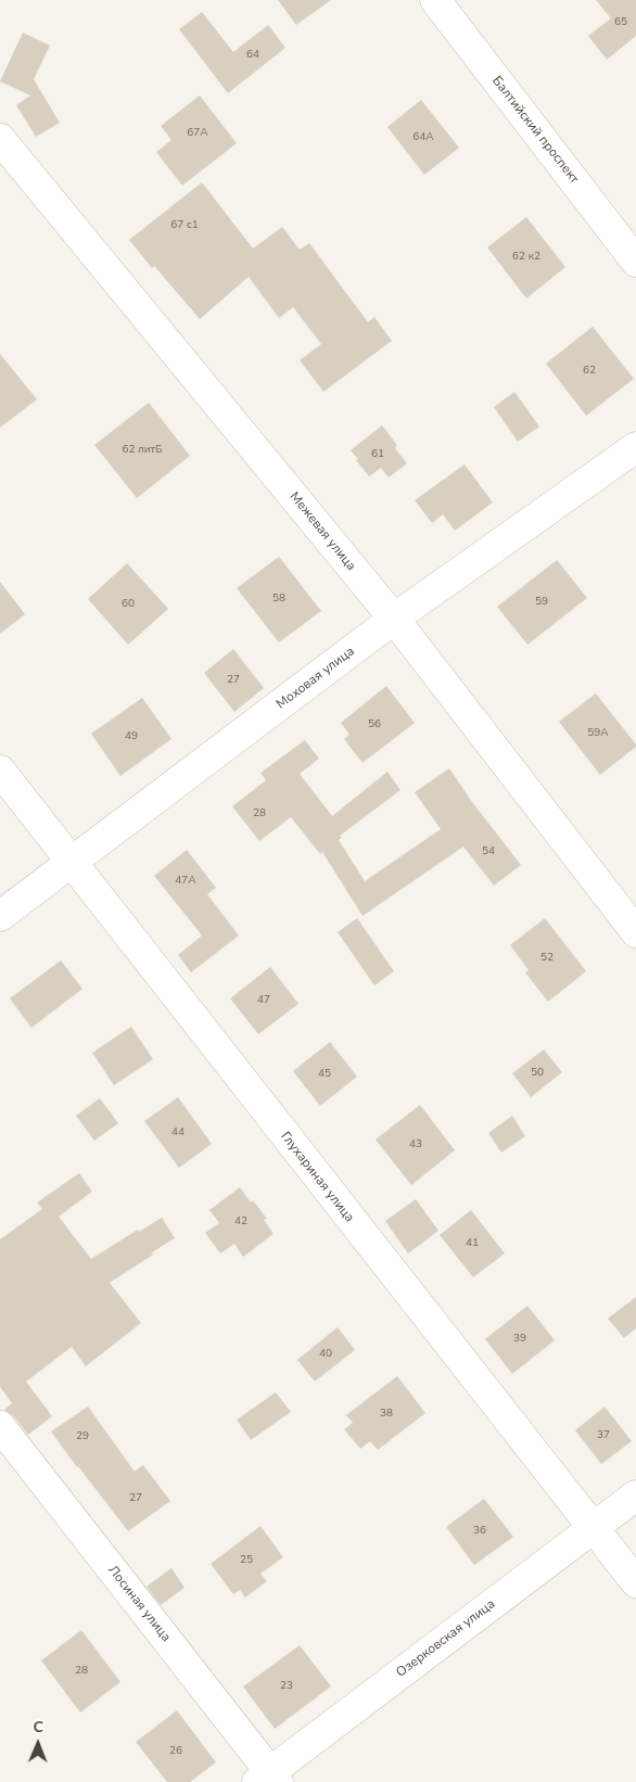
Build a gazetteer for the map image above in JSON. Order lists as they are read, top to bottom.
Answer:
{
  "streets": {
    "street": [
      "Балтийский проспект",
      "Межевая улица",
      "Моховая улица",
      "Глухариная улица",
      "Лосиная улица",
      "Озерковская улица"
    ]
  },
  "crossings": [
    ["Межевая улица", "Моховая улица"],
    ["Моховая улица", "Глухариная улица"],
    ["Глухариная улица", "Озерковская улица"],
    ["Лосиная улица", "Озерковская улица"]
  ],
  "house_numbers": [
    "65",
    "64",
    "67А",
    "64А",
    "67 с1",
    "62 к2",
    "62",
    "62 литБ",
    "61",
    "58",
    "59",
    "60",
    "27",
    "56",
    "59А",
    "49",
    "28",
    "54",
    "47А",
    "52",
    "47",
    "50",
    "45",
    "44",
    "43",
    "42",
    "41",
    "39",
    "40",
    "38",
    "37",
    "29",
    "27",
    "36",
    "25",
    "28",
    "23",
    "26"
  ],
  "north": "top"
}
